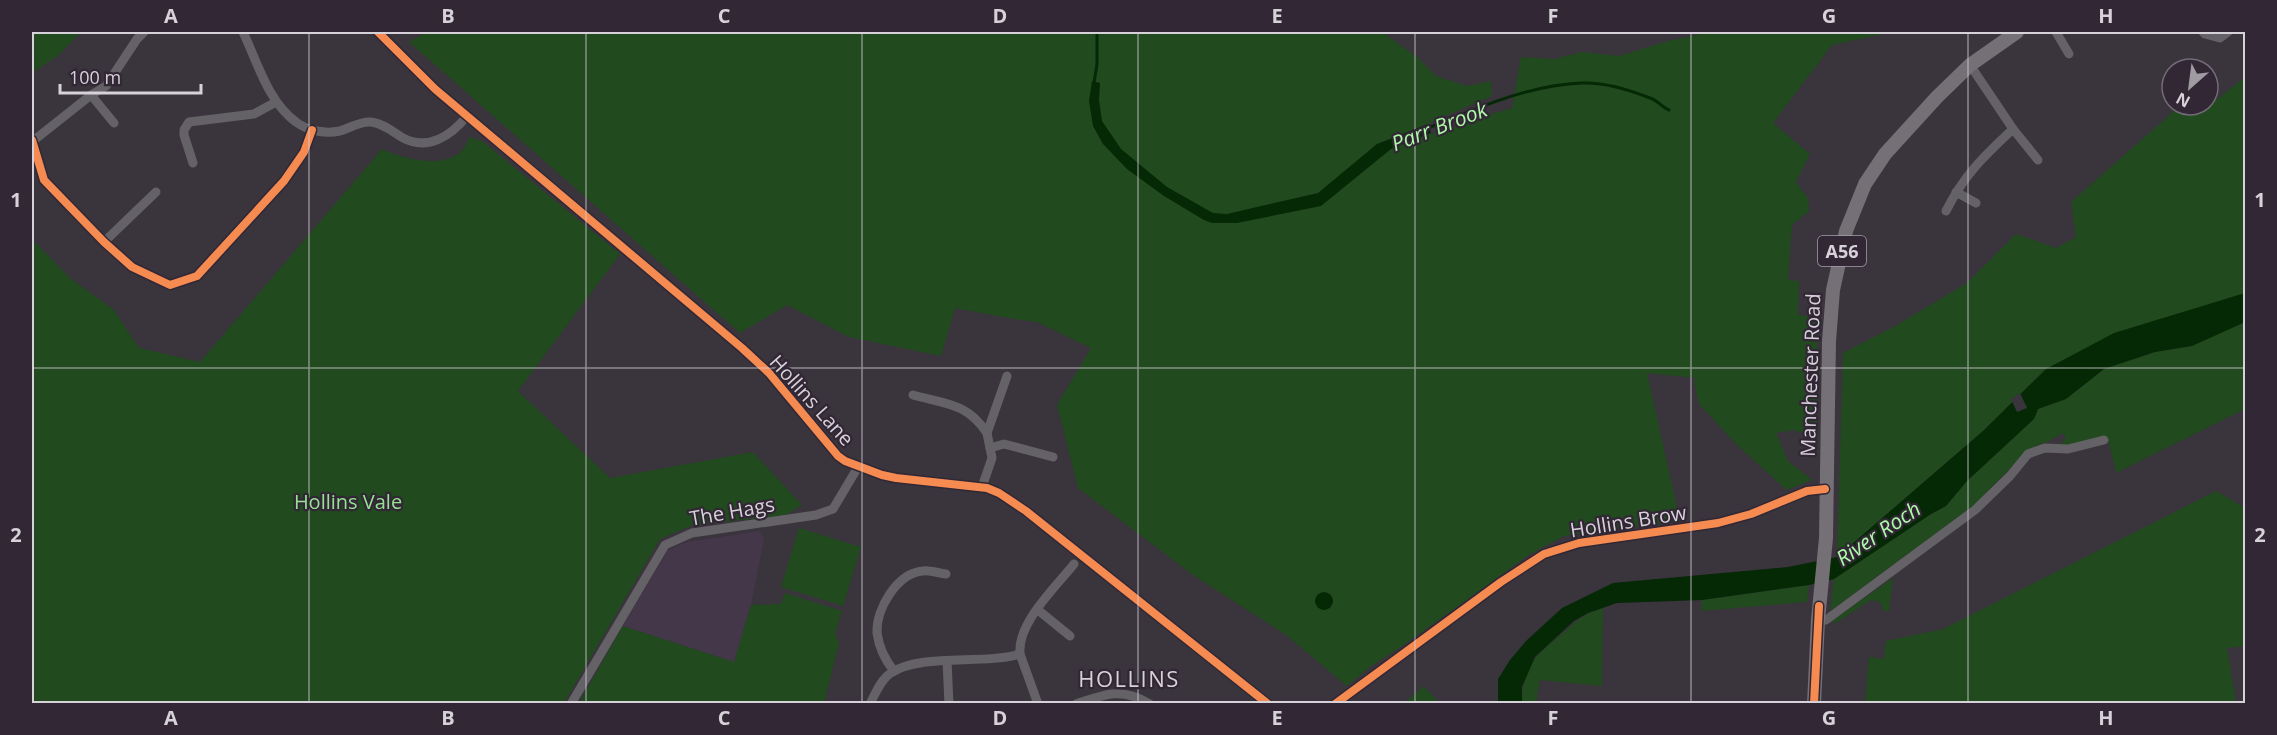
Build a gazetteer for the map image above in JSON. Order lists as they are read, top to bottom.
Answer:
{
  "streets": {
    "highway": ["A56", "Manchester Road"],
    "street": ["Hollins Lane", "The Hags", "Hollins Brow"]
  },
  "crossings": [
    ["A56", "Manchester Road"],
    ["Manchester Road", "Hollins Brow"],
    ["Hollins Lane", "The Hags"]
  ],
  "districts": ["HOLLINS"],
  "water": ["Parr Brook", "River Roch"],
  "parks": ["Hollins Vale"],
  "scale_bar": "100 m",
  "north": "bottom left",
  "grid": {
    "columns": [
      "A",
      "B",
      "C",
      "D",
      "E",
      "F",
      "G",
      "H"
    ],
    "rows": ["1", "2"]
  }
}
